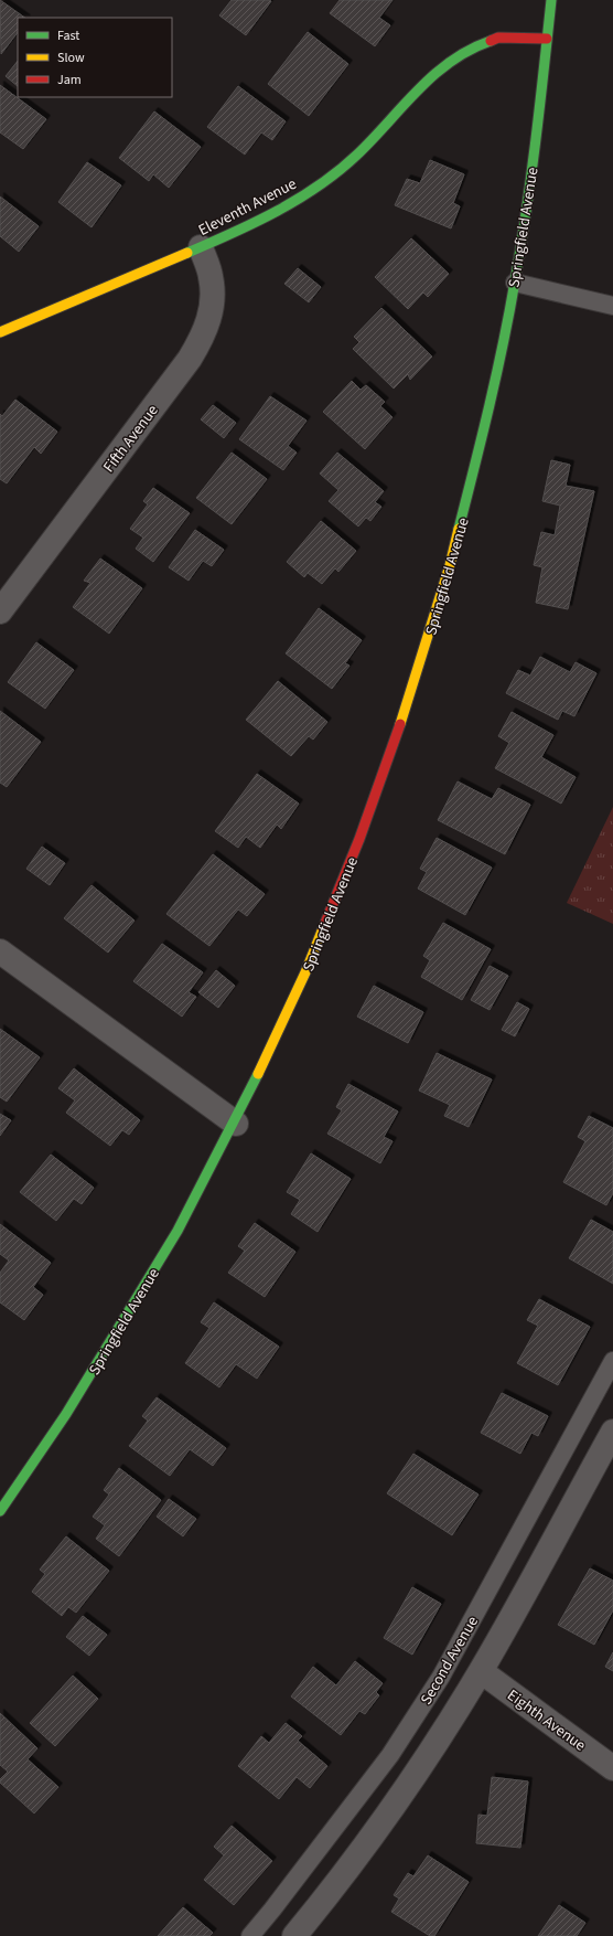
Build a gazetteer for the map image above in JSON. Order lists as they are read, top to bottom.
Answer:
{
  "streets": {
    "street": [
      "Eleventh Avenue",
      "Springfield Avenue",
      "Fifth Avenue",
      "Second Avenue",
      "Eighth Avenue"
    ]
  },
  "crossings": [
    ["Eleventh Avenue", "Springfield Avenue"],
    ["Eleventh Avenue", "Fifth Avenue"],
    ["Second Avenue", "Eighth Avenue"]
  ],
  "legend": ["Fast", "Slow", "Jam"]
}
